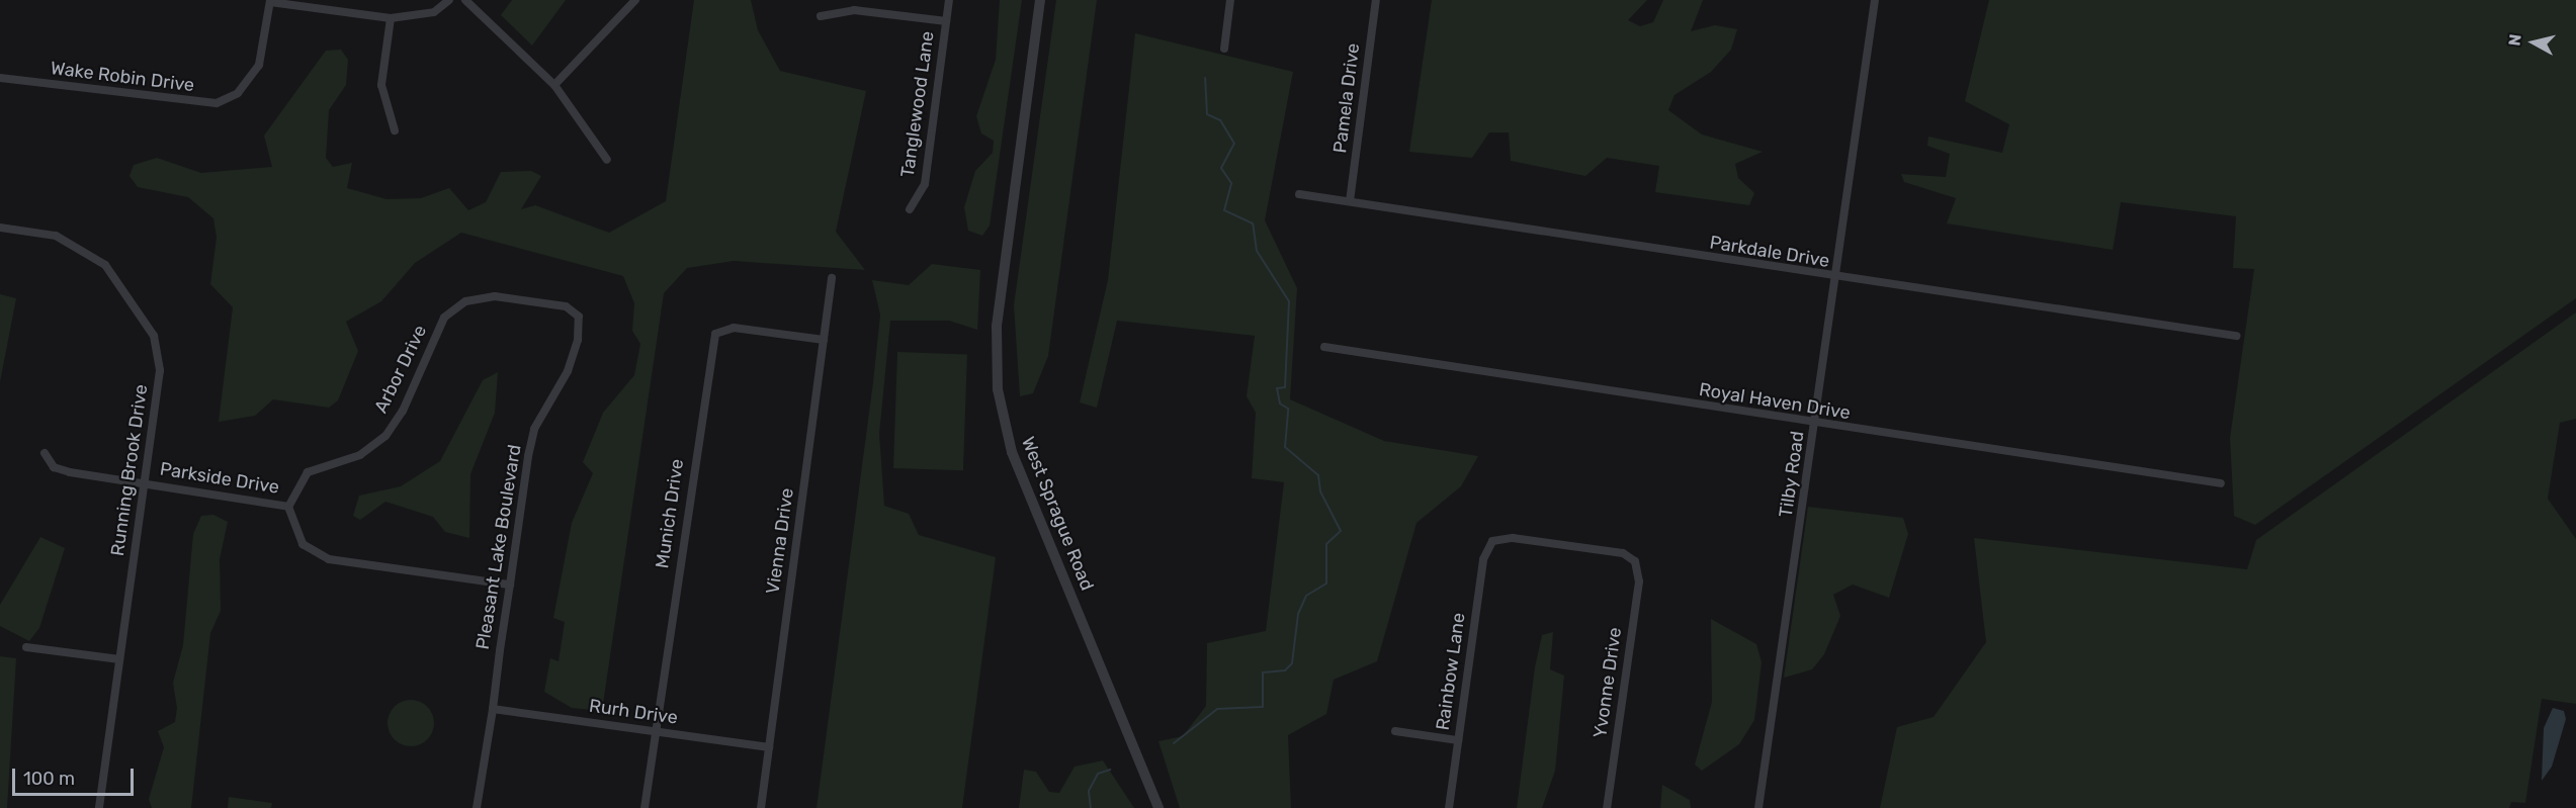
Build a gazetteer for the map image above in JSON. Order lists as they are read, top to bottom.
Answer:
{
  "streets": {
    "street": [
      "Wake Robin Drive",
      "Pamela Drive",
      "Tanglewood Lane",
      "Parkdale Drive",
      "Arbor Drive",
      "Royal Haven Drive",
      "Running Brook Drive",
      "Tilby Road",
      "Parkside Drive",
      "Munich Drive",
      "West Sprague Road",
      "Vienna Drive",
      "Pleasant Lake Boulevard",
      "Rainbow Lane",
      "Yvonne Drive",
      "Rurh Drive"
    ]
  },
  "crossings": [
    ["Pamela Drive", "Parkdale Drive"],
    ["Parkdale Drive", "Tilby Road"],
    ["Arbor Drive", "Parkside Drive"],
    ["Arbor Drive", "Pleasant Lake Boulevard"],
    ["Royal Haven Drive", "Tilby Road"],
    ["Running Brook Drive", "Parkside Drive"],
    ["Parkside Drive", "Pleasant Lake Boulevard"],
    ["Munich Drive", "Vienna Drive"],
    ["Munich Drive", "Rurh Drive"],
    ["Vienna Drive", "Rurh Drive"],
    ["Pleasant Lake Boulevard", "Rurh Drive"],
    ["Rainbow Lane", "Yvonne Drive"]
  ],
  "scale_bar": "100 m",
  "north": "left"
}
